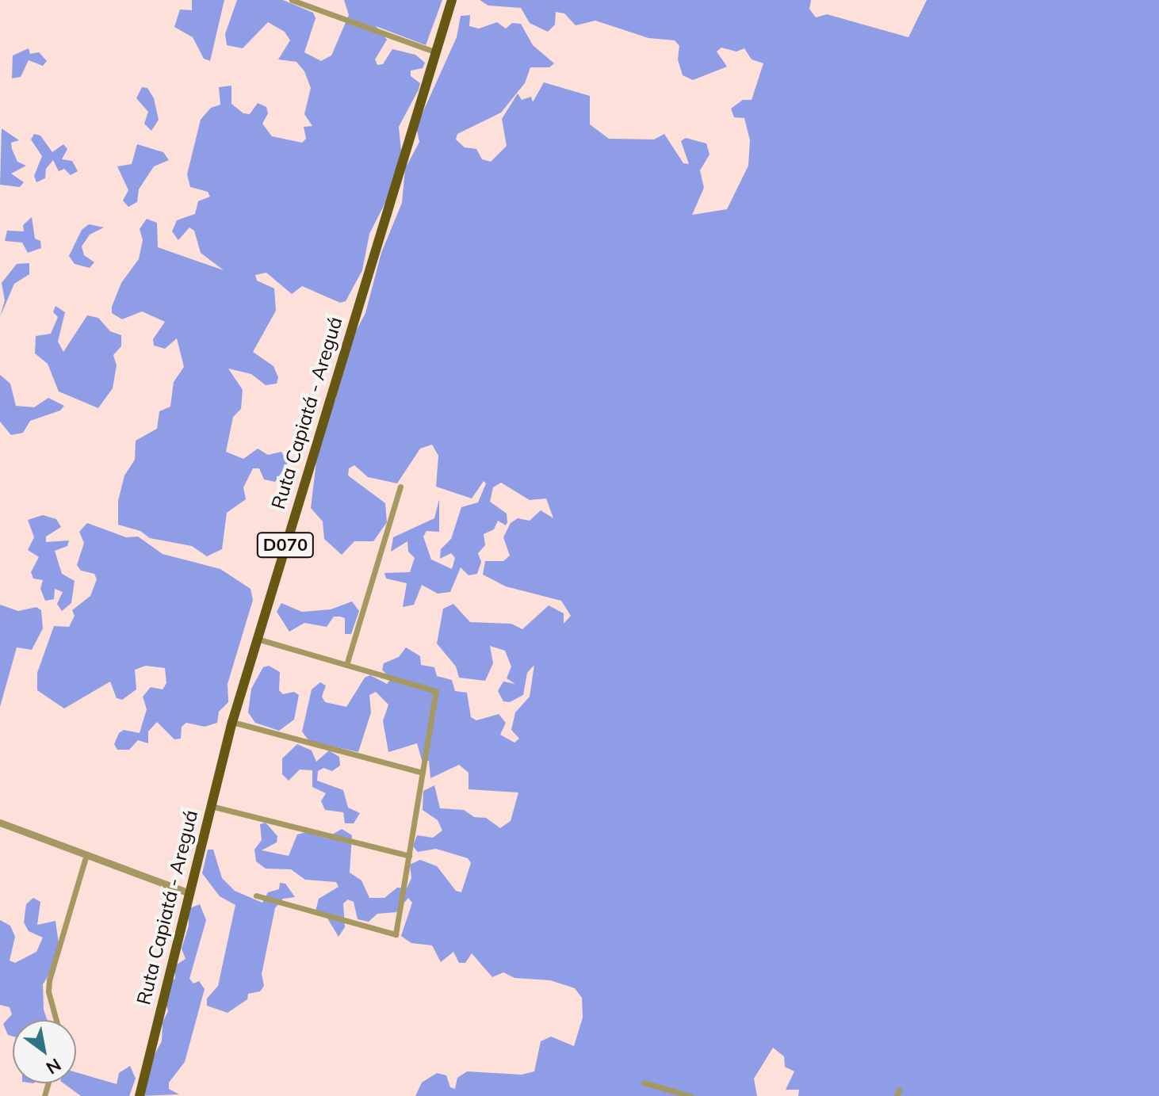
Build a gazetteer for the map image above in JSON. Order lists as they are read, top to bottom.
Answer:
{
  "streets": {
    "main road": ["Ruta Capiatá - Areguá", "D070"]
  },
  "north": "bottom right"
}
